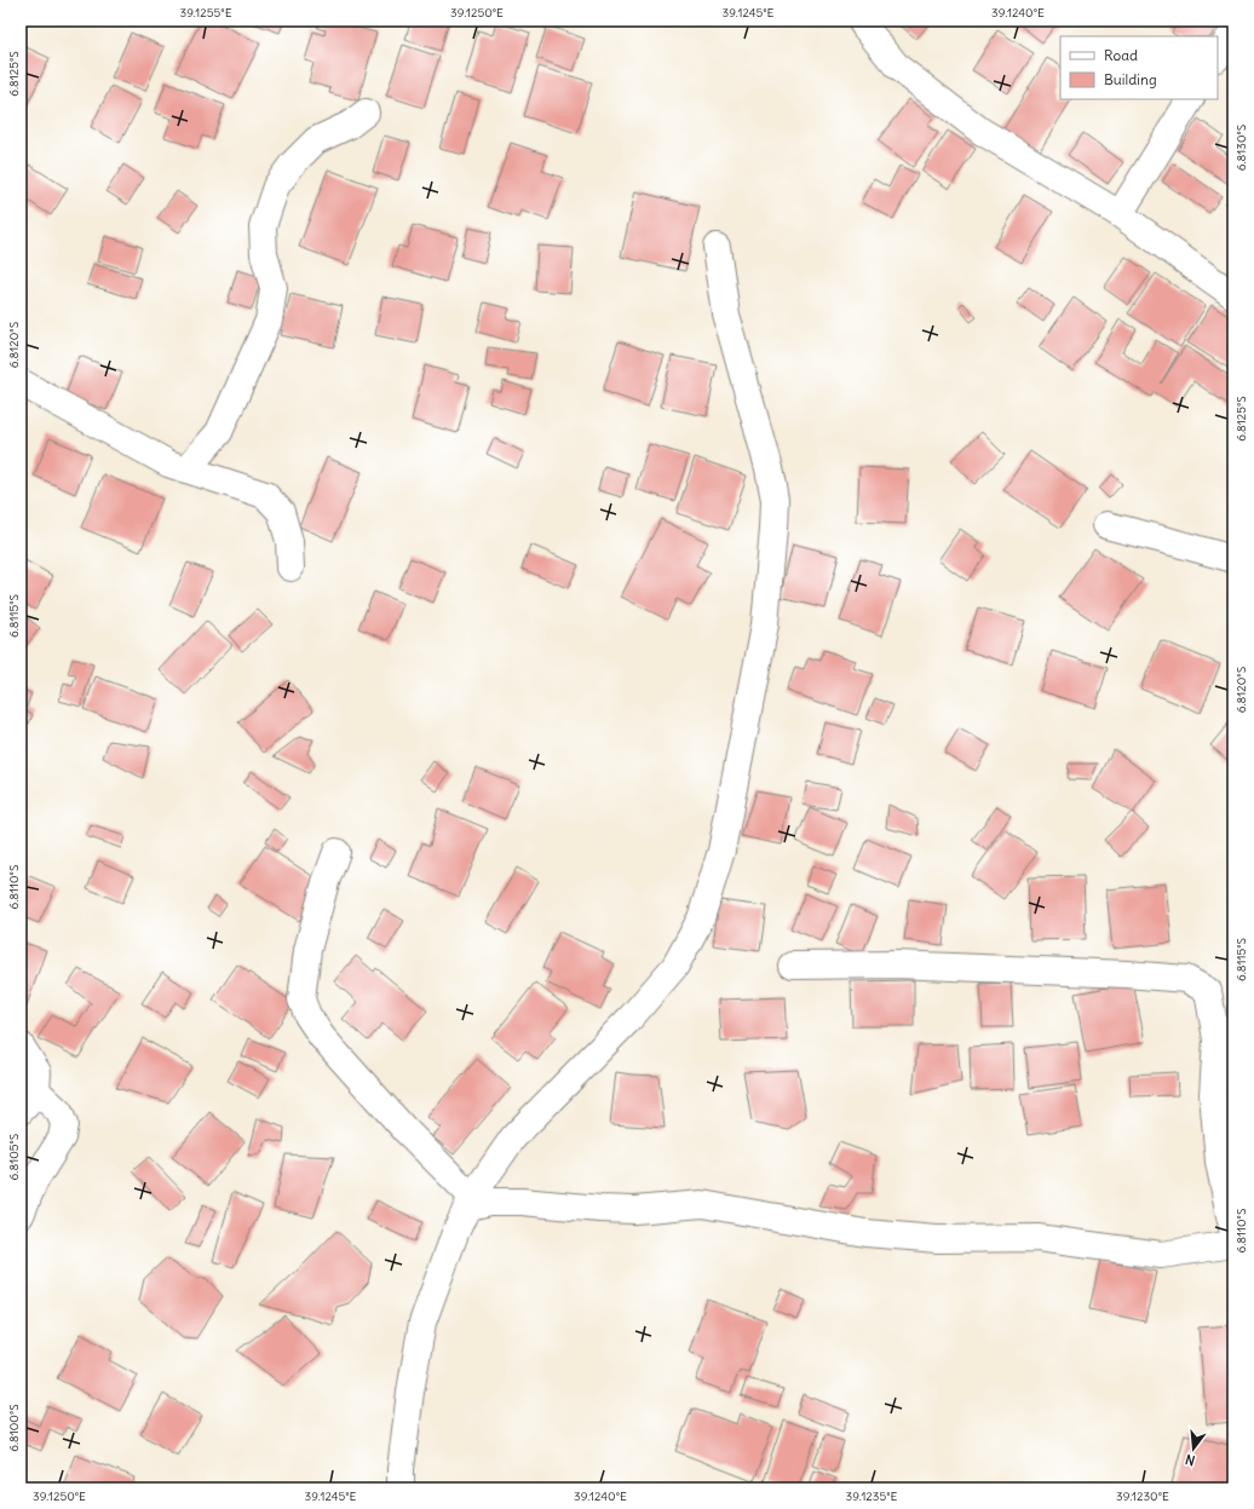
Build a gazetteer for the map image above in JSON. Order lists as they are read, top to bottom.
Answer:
{
  "legend": ["Road", "Building"],
  "north": "bottom",
  "coordinates": [
    "39.1255°E",
    "39.1250°E",
    "39.1245°E",
    "39.1240°E",
    "6.8125°S",
    "6.8130°S",
    "6.8120°S",
    "6.8115°S",
    "6.8110°S",
    "6.8105°S",
    "6.8100°S",
    "39.1235°E",
    "39.1230°E"
  ]
}
